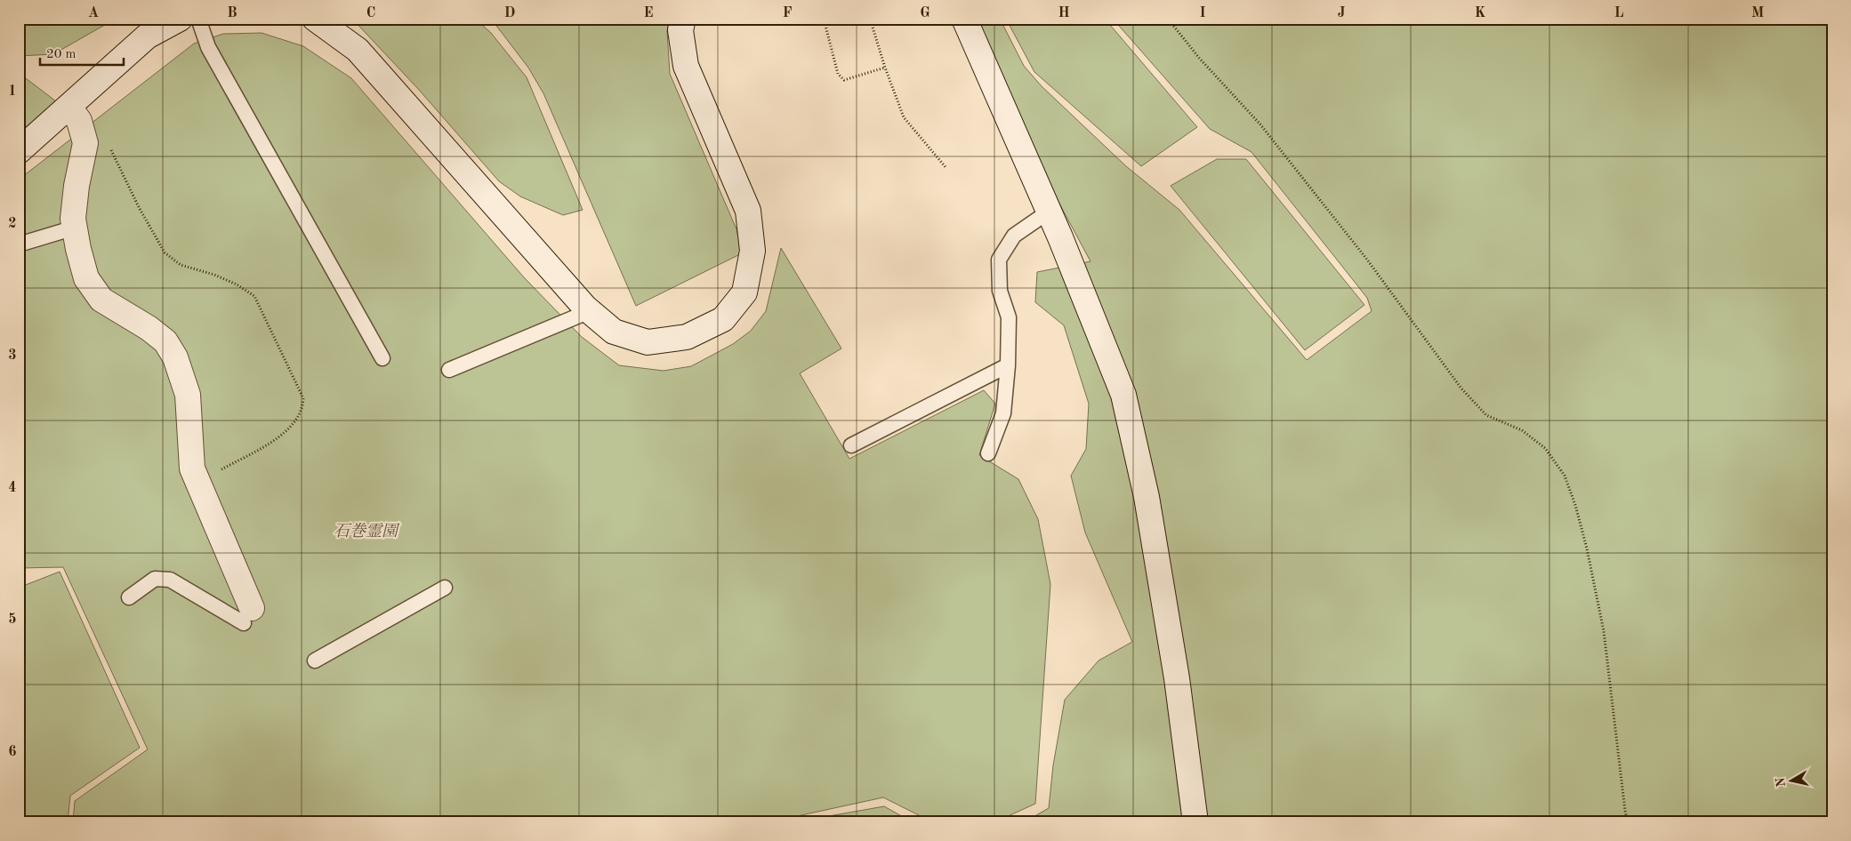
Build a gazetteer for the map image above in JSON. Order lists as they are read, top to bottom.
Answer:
{
  "parks": ["石巻霊園"],
  "scale_bar": "20 m",
  "north": "left",
  "grid": {
    "columns": [
      "A",
      "B",
      "C",
      "D",
      "E",
      "F",
      "G",
      "H",
      "I",
      "J",
      "K",
      "L",
      "M"
    ],
    "rows": [
      "1",
      "2",
      "3",
      "4",
      "5",
      "6"
    ]
  }
}
